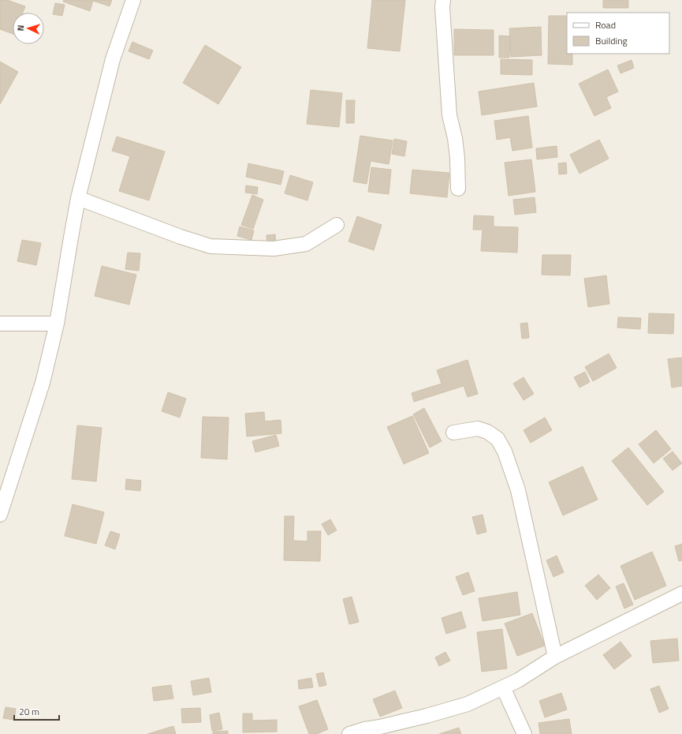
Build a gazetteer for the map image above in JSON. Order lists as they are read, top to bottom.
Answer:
{
  "legend": ["Road", "Building"],
  "scale_bar": "20 m",
  "north": "left"
}
